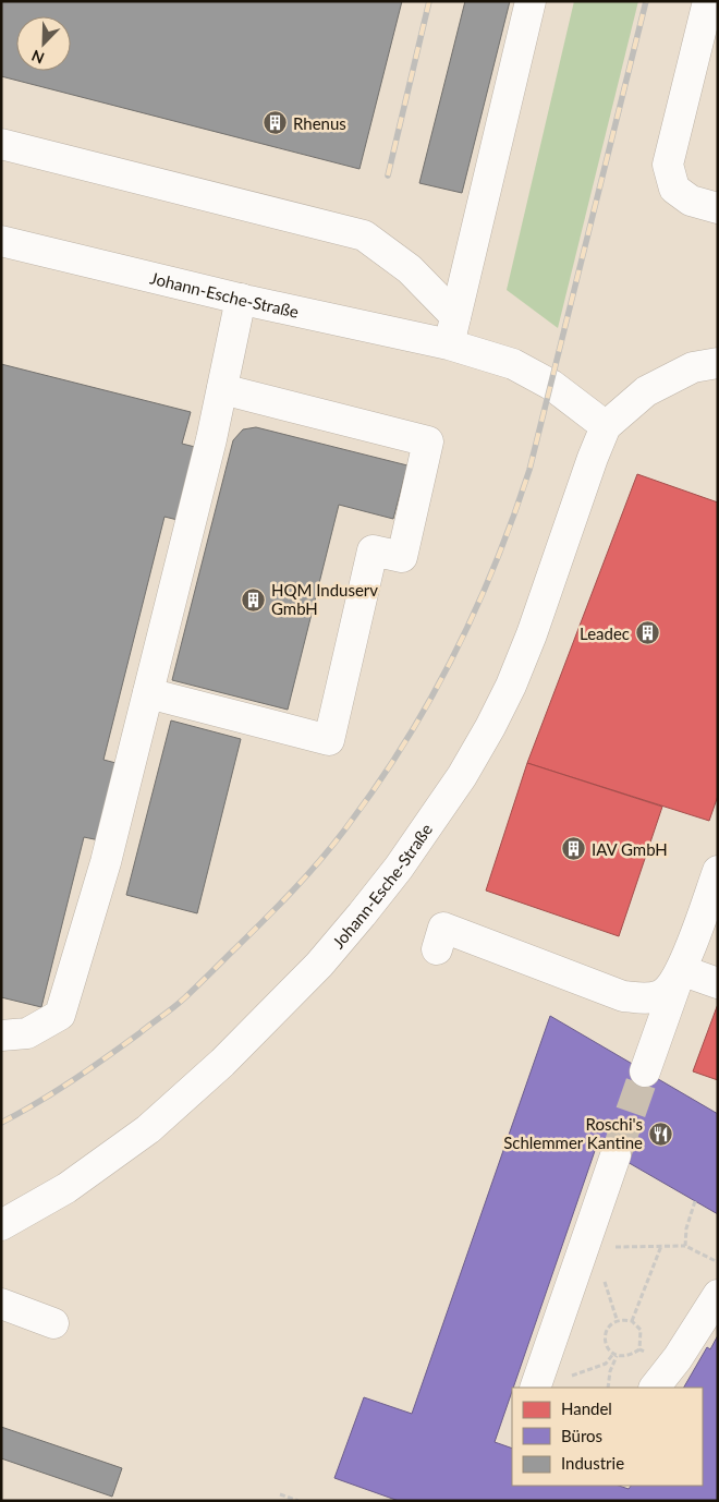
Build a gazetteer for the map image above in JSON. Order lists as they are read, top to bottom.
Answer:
{
  "streets": {
    "street": ["Johann-Esche-Straße"]
  },
  "places": {
    "building": [
      "Rhenus",
      "HQM Induserv GmbH",
      "Leadec",
      "IAV GmbH"
    ],
    "restaurant": ["Roschi's Schlemmer Kantine"]
  },
  "legend": ["Handel", "Büros", "Industrie"],
  "north": "bottom left"
}
